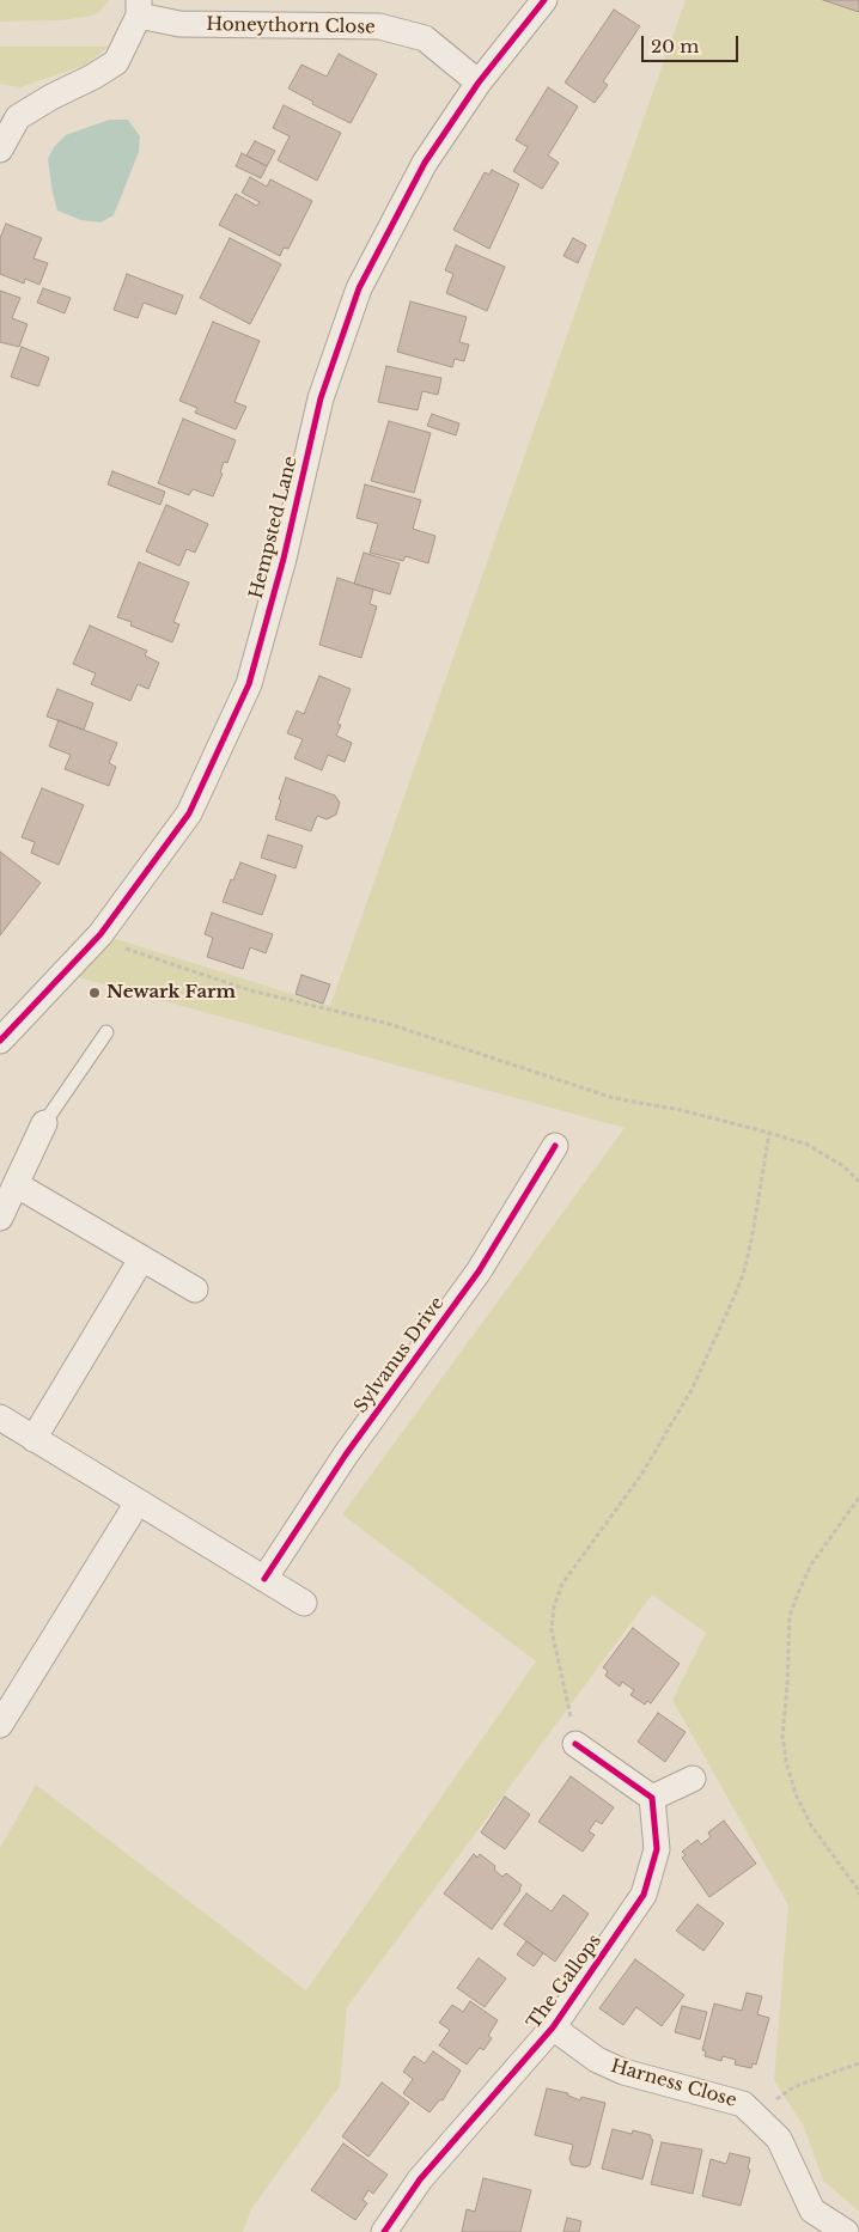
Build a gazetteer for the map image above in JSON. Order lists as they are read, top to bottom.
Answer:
{
  "streets": {
    "street": [
      "Honeythorn Close",
      "Hempsted Lane",
      "Sylvanus Drive",
      "The Gallops",
      "Harness Close"
    ]
  },
  "crossings": [
    ["Honeythorn Close", "Hempsted Lane"],
    ["The Gallops", "Harness Close"]
  ],
  "places": ["Newark Farm"],
  "scale_bar": "20 m"
}
